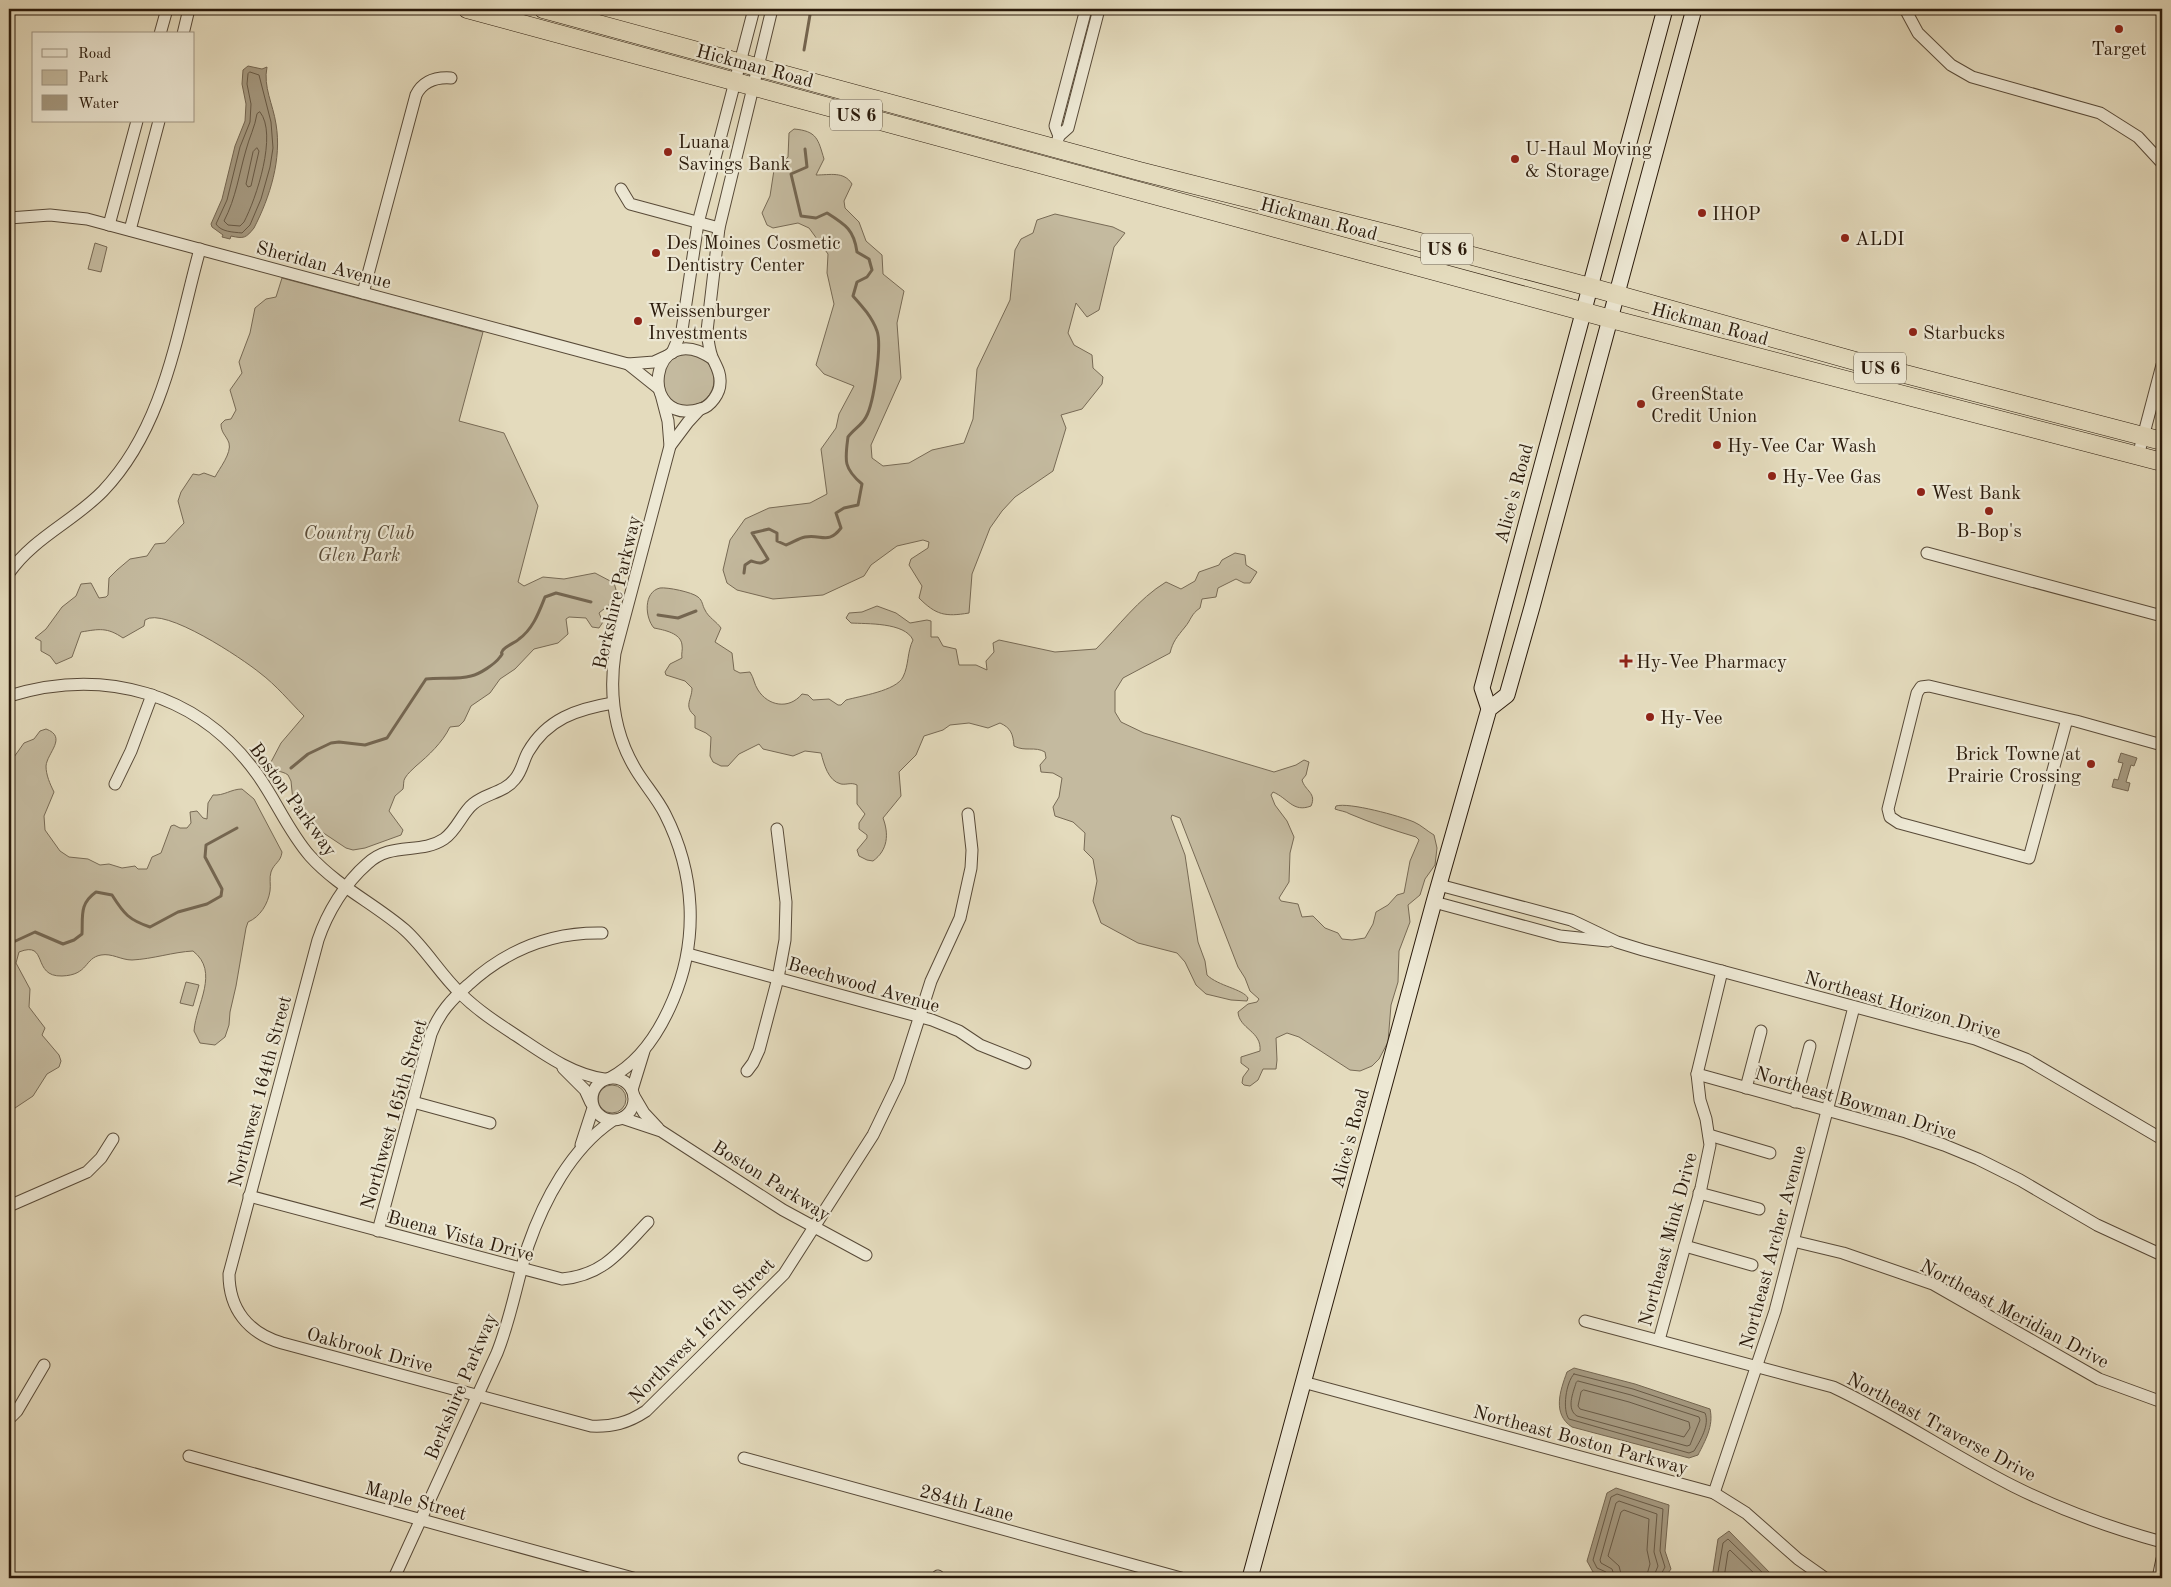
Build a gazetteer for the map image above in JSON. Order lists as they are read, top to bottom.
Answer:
{
  "streets": {
    "highway": ["Hickman Road", "US 6"],
    "main road": ["Alice's Road"],
    "street": [
      "Sheridan Avenue",
      "Berkshire Parkway",
      "Boston Parkway",
      "Beechwood Avenue",
      "Northeast Horizon Drive",
      "Northwest 164th Street",
      "Northeast Bowman Drive",
      "Northwest 165th Street",
      "Buena Vista Drive",
      "Northeast Mink Drive",
      "Northeast Archer Avenue",
      "Northeast Meridian Drive",
      "Northwest 167th Street",
      "Oakbrook Drive",
      "Northeast Traverse Drive",
      "Northeast Boston Parkway",
      "Maple Street",
      "284th Lane"
    ]
  },
  "crossings": [
    ["Hickman Road", "Alice's Road"],
    ["Sheridan Avenue", "Berkshire Parkway"],
    ["Alice's Road", "Northeast Horizon Drive"],
    ["Alice's Road", "Northeast Boston Parkway"],
    ["Berkshire Parkway", "Boston Parkway"],
    ["Berkshire Parkway", "Beechwood Avenue"],
    ["Berkshire Parkway", "Northwest 164th Street"],
    ["Berkshire Parkway", "Buena Vista Drive"],
    ["Berkshire Parkway", "Oakbrook Drive"],
    ["Berkshire Parkway", "Maple Street"],
    ["Boston Parkway", "Northwest 164th Street"],
    ["Boston Parkway", "Northwest 165th Street"],
    ["Boston Parkway", "Northwest 167th Street"],
    ["Beechwood Avenue", "Northwest 167th Street"],
    ["Northeast Horizon Drive", "Northeast Mink Drive"],
    ["Northeast Horizon Drive", "Northeast Archer Avenue"],
    ["Northwest 164th Street", "Buena Vista Drive"],
    ["Northwest 164th Street", "Oakbrook Drive"],
    ["Northeast Bowman Drive", "Northeast Mink Drive"],
    ["Northeast Bowman Drive", "Northeast Archer Avenue"],
    ["Northwest 165th Street", "Buena Vista Drive"],
    ["Northeast Mink Drive", "Northeast Traverse Drive"],
    ["Northeast Archer Avenue", "Northeast Meridian Drive"],
    ["Northeast Archer Avenue", "Northeast Traverse Drive"],
    ["Northeast Archer Avenue", "Northeast Boston Parkway"],
    ["Northwest 167th Street", "Oakbrook Drive"]
  ],
  "parks": ["Country Club Glen Park"],
  "places": {
    "other": [
      "Target",
      "Luana Savings Bank",
      "U-Haul Moving & Storage",
      "IHOP",
      "ALDI",
      "Des Moines Cosmetic Dentistry Center",
      "Weissenburger Investments",
      "Starbucks",
      "GreenState Credit Union",
      "Hy-Vee Car Wash",
      "Hy-Vee Gas",
      "West Bank",
      "B-Bop's",
      "Hy-Vee",
      "Brick Towne at Prairie Crossing"
    ],
    "health": ["Hy-Vee Pharmacy"]
  },
  "legend": ["Road", "Park", "Water"]
}
